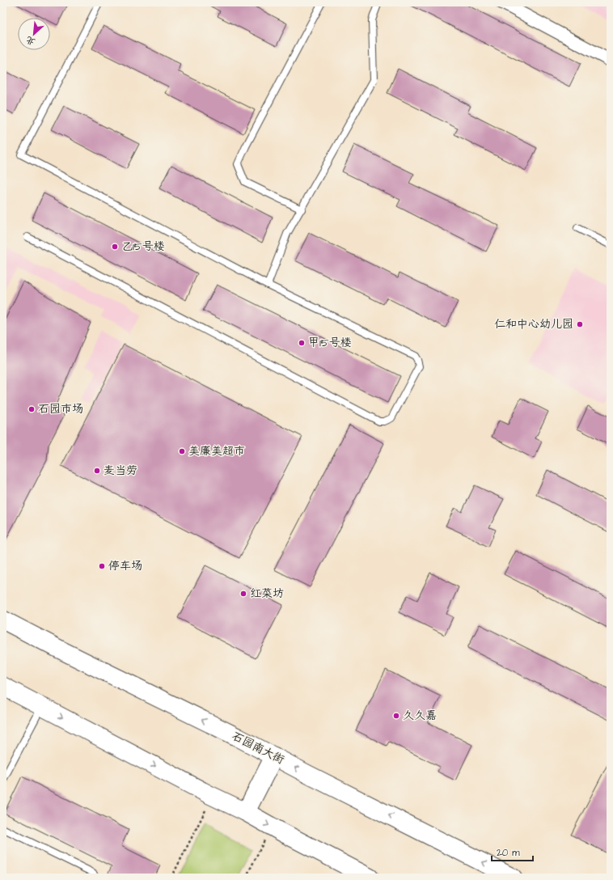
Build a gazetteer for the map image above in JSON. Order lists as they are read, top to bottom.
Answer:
{
  "streets": {
    "main road": ["石园南大街"]
  },
  "places": [
    "乙15号楼",
    "仁和中心幼儿园",
    "甲15号楼",
    "石园市场",
    "美廉美超市",
    "麦当劳",
    "停车场",
    "红菜坊",
    "久久嘉"
  ],
  "scale_bar": "20 m",
  "north": "bottom left"
}
